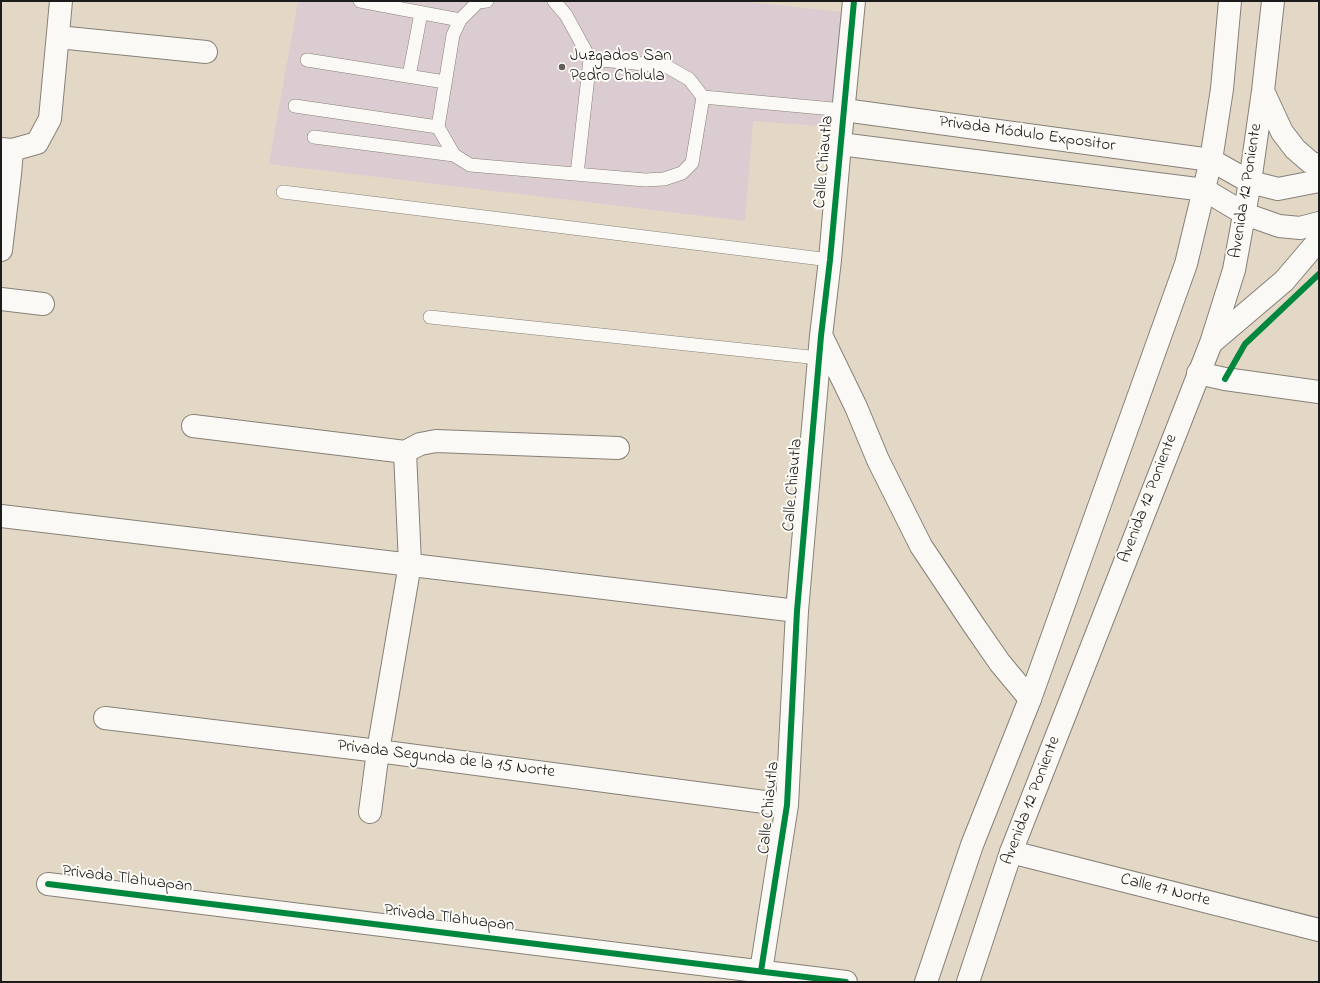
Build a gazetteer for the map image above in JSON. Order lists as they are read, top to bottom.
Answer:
{
  "streets": {
    "street": [
      "Privada Módulo Expositor",
      "Calle Chiautla",
      "Avenida 12 Poniente",
      "Privada Segunda de la 15 Norte",
      "Privada Tlahuapan",
      "Calle 17 Norte"
    ]
  },
  "crossings": [
    ["Privada Módulo Expositor", "Calle Chiautla"],
    ["Calle Chiautla", "Privada Segunda de la 15 Norte"],
    ["Calle Chiautla", "Privada Tlahuapan"],
    ["Avenida 12 Poniente", "Calle 17 Norte"]
  ],
  "places": ["Juzgados San Pedro Cholula"]
}
